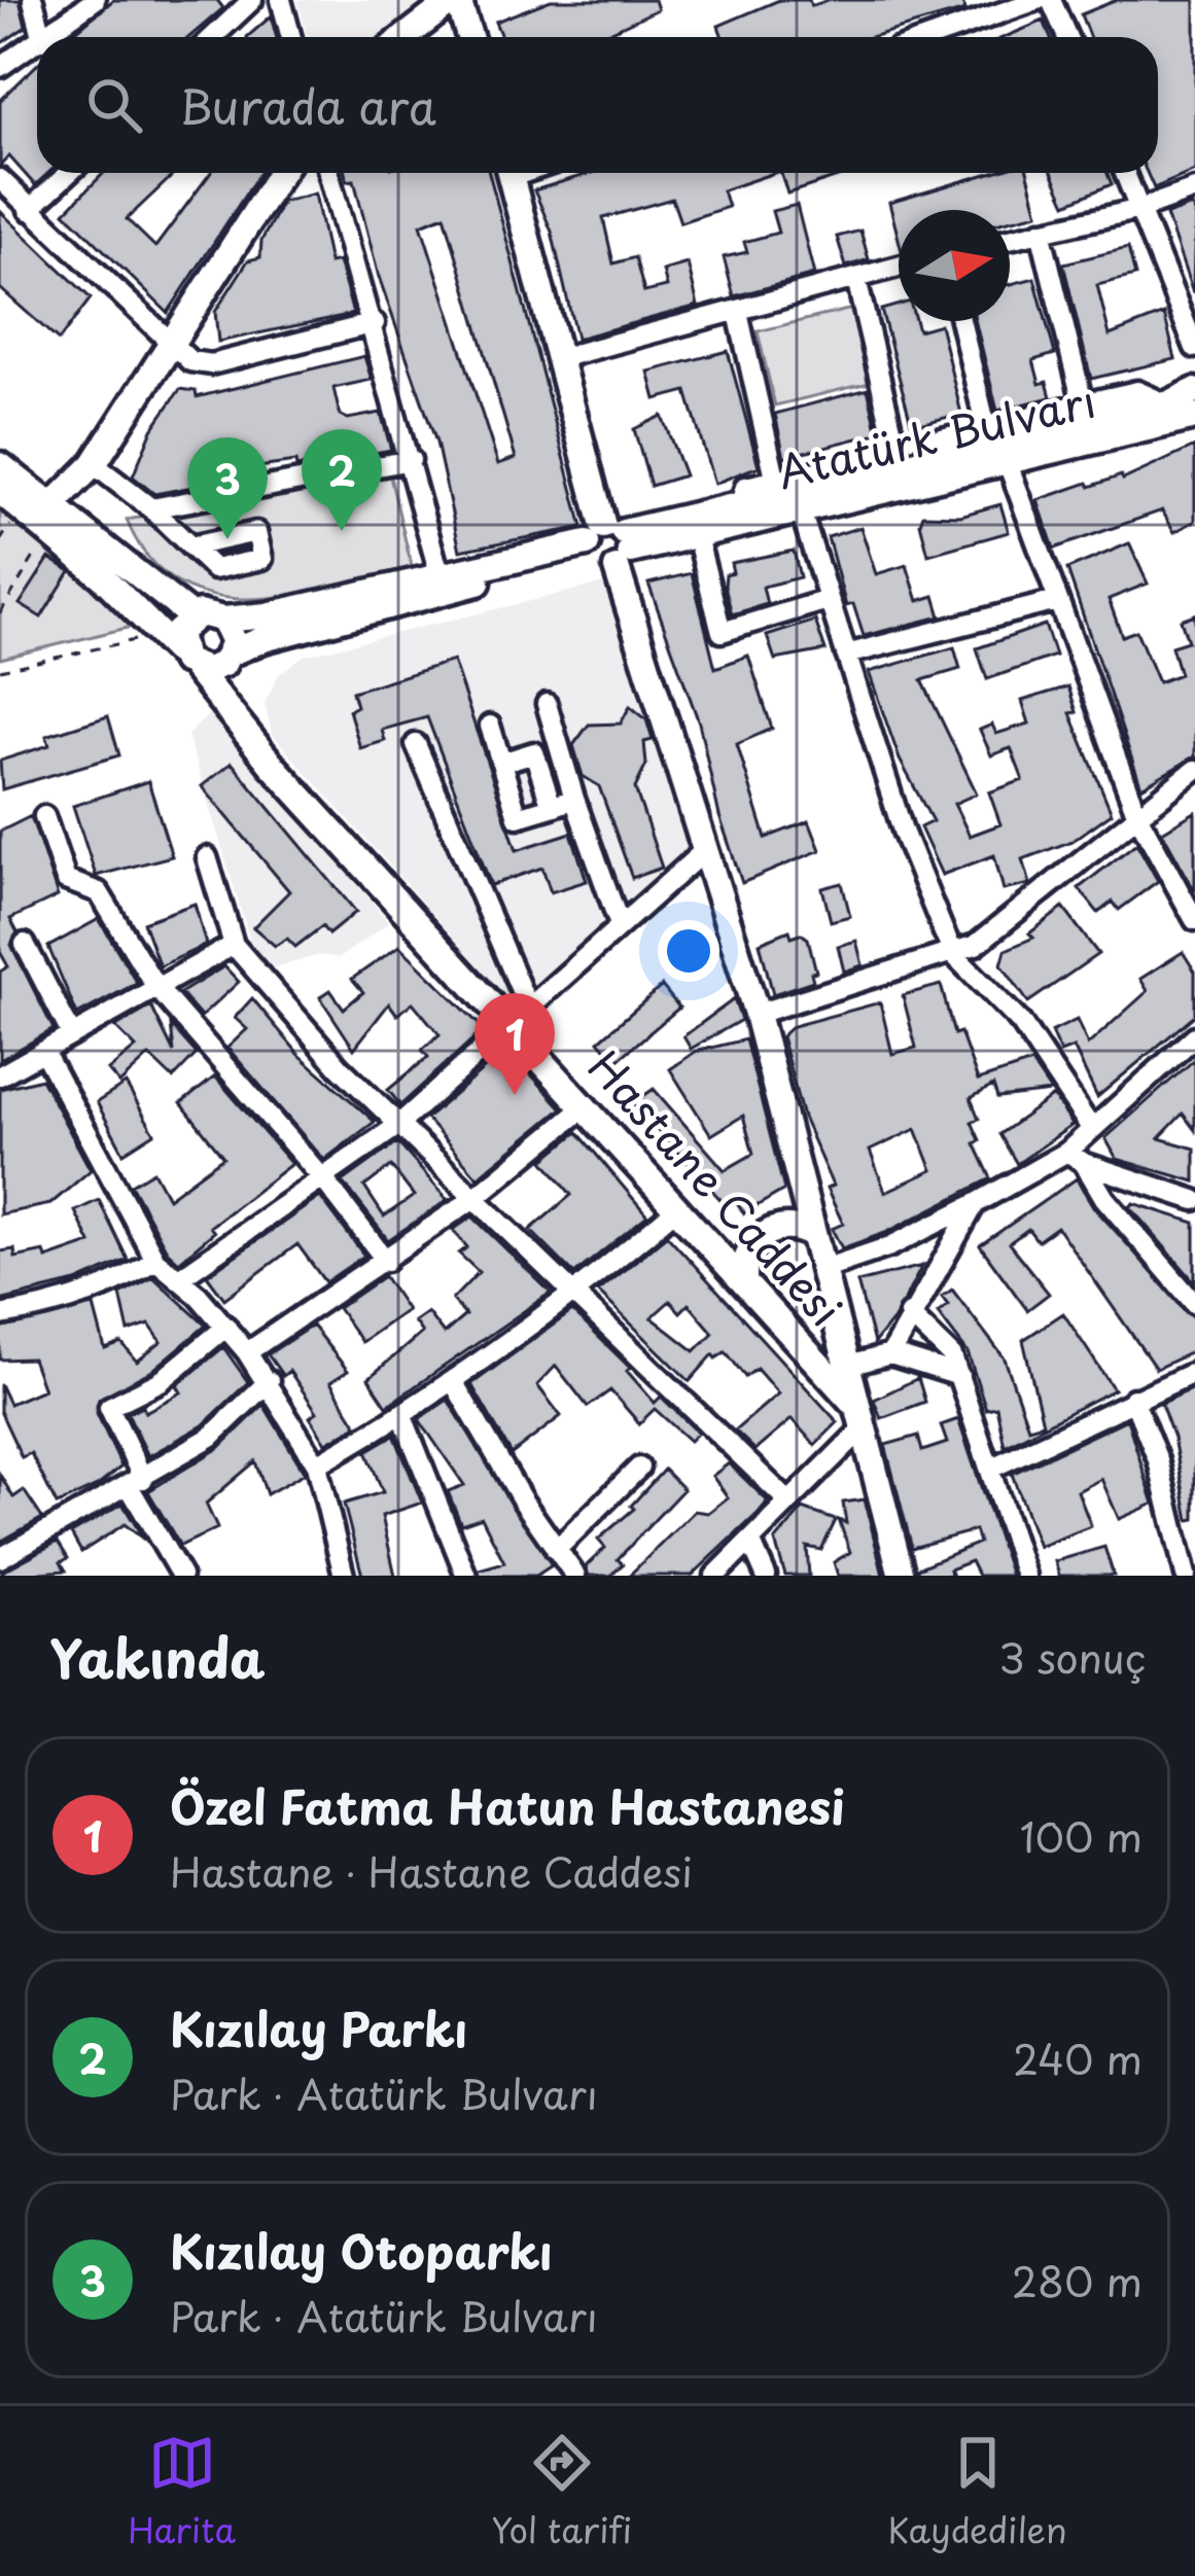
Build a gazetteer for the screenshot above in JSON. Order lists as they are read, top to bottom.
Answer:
{
  "streets": {
    "main road": ["Atatürk Bulvarı", "Hastane Caddesi"]
  },
  "north": "right",
  "page": {
    "search": "Burada ara",
    "pins": ["2", "3", "1"],
    "heading": ["Yakında", "3 sonuç"],
    "list": [
      {
        "mark": "1",
        "name": "Özel Fatma Hatun Hastanesi",
        "note": "Hastane · Hastane Caddesi",
        "value": "100 m"
      },
      {
        "mark": "2",
        "name": "Kızılay Parkı",
        "note": "Park · Atatürk Bulvarı",
        "value": "240 m"
      },
      {
        "mark": "3",
        "name": "Kızılay Otoparkı",
        "note": "Park · Atatürk Bulvarı",
        "value": "280 m"
      }
    ],
    "nav": ["Harita", "Yol tarifi", "Kaydedilen"]
  }
}
